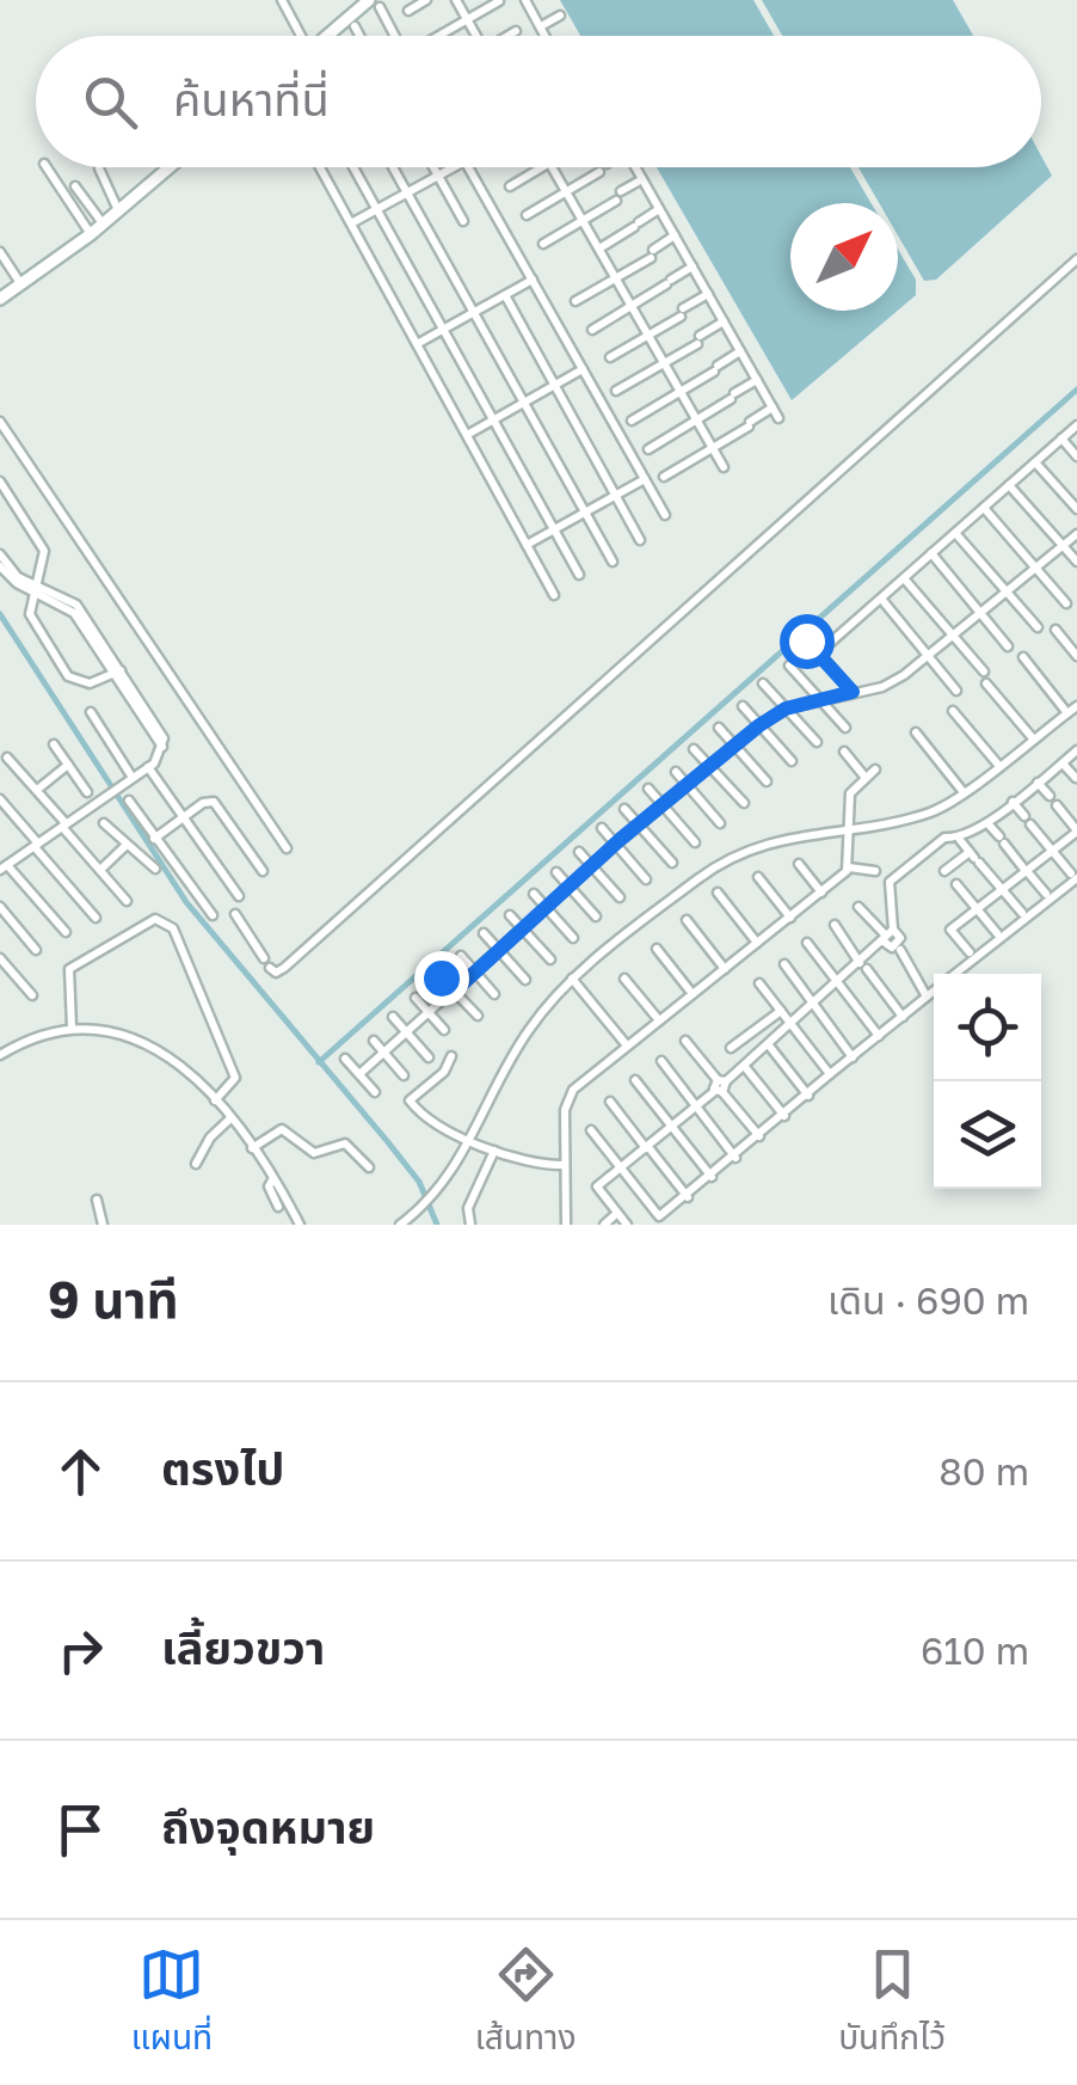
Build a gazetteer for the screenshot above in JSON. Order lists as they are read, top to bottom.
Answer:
{
  "north": "top right",
  "page": {
    "search": "ค้นหาที่นี่",
    "heading": ["9 นาที", "เดิน · 690 m"],
    "list": [
      ["ตรงไป", "80 m"],
      ["เลี้ยวขวา", "610 m"],
      "ถึงจุดหมาย"
    ],
    "nav": ["แผนที่", "เส้นทาง", "บันทึกไว้"]
  }
}
